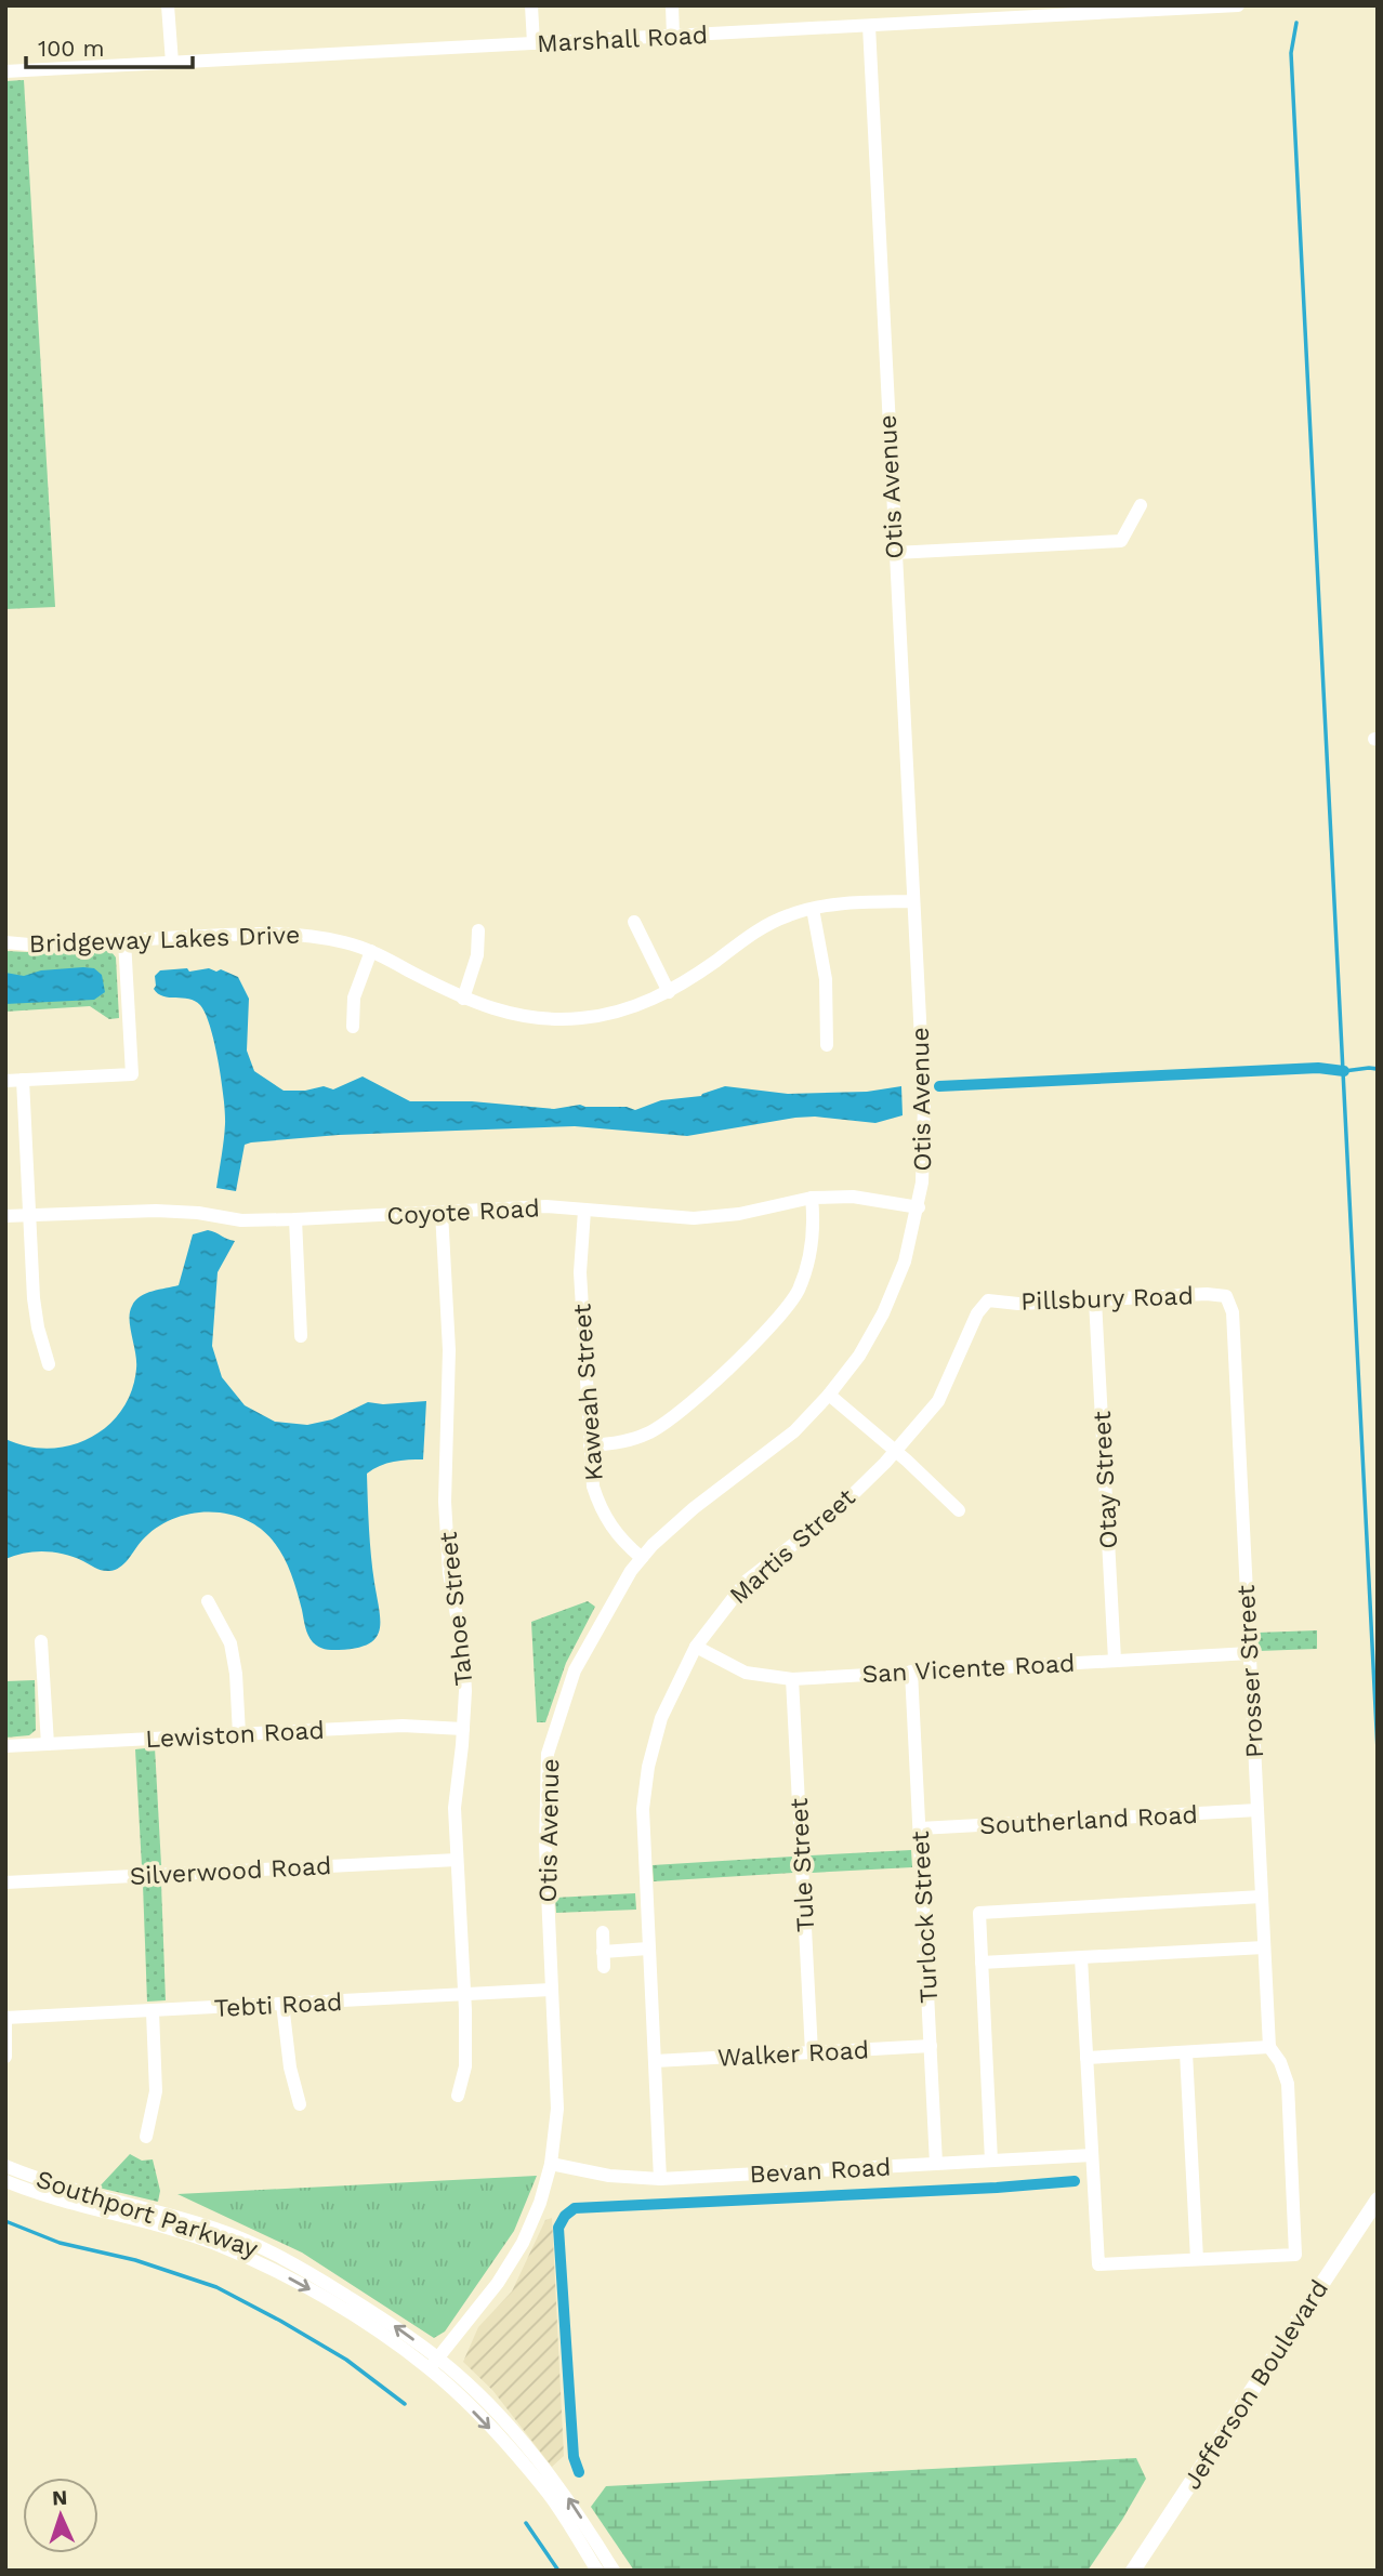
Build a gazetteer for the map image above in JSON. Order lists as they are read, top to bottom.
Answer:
{
  "streets": {
    "main road": ["Jefferson Boulevard"],
    "street": [
      "Marshall Road",
      "Otis Avenue",
      "Bridgeway Lakes Drive",
      "Coyote Road",
      "Pillsbury Road",
      "Kaweah Street",
      "Otay Street",
      "Martis Street",
      "Tahoe Street",
      "San Vicente Road",
      "Prosser Street",
      "Lewiston Road",
      "Southerland Road",
      "Tule Street",
      "Silverwood Road",
      "Turlock Street",
      "Tebti Road",
      "Walker Road",
      "Bevan Road",
      "Southport Parkway"
    ]
  },
  "crossings": [
    ["Marshall Road", "Otis Avenue"],
    ["Otis Avenue", "Bridgeway Lakes Drive"],
    ["Otis Avenue", "Coyote Road"],
    ["Otis Avenue", "Kaweah Street"],
    ["Otis Avenue", "Tebti Road"],
    ["Otis Avenue", "Bevan Road"],
    ["Otis Avenue", "Southport Parkway"],
    ["Coyote Road", "Kaweah Street"],
    ["Coyote Road", "Tahoe Street"],
    ["Pillsbury Road", "Otay Street"],
    ["Pillsbury Road", "Martis Street"],
    ["Pillsbury Road", "Prosser Street"],
    ["Otay Street", "San Vicente Road"],
    ["Martis Street", "San Vicente Road"],
    ["Martis Street", "Walker Road"],
    ["Martis Street", "Bevan Road"],
    ["Tahoe Street", "Lewiston Road"],
    ["Tahoe Street", "Silverwood Road"],
    ["Tahoe Street", "Tebti Road"],
    ["San Vicente Road", "Prosser Street"],
    ["San Vicente Road", "Tule Street"],
    ["San Vicente Road", "Turlock Street"],
    ["Prosser Street", "Southerland Road"],
    ["Southerland Road", "Turlock Street"],
    ["Tule Street", "Walker Road"],
    ["Turlock Street", "Walker Road"],
    ["Turlock Street", "Bevan Road"]
  ],
  "scale_bar": "100 m",
  "north": "top"
}
